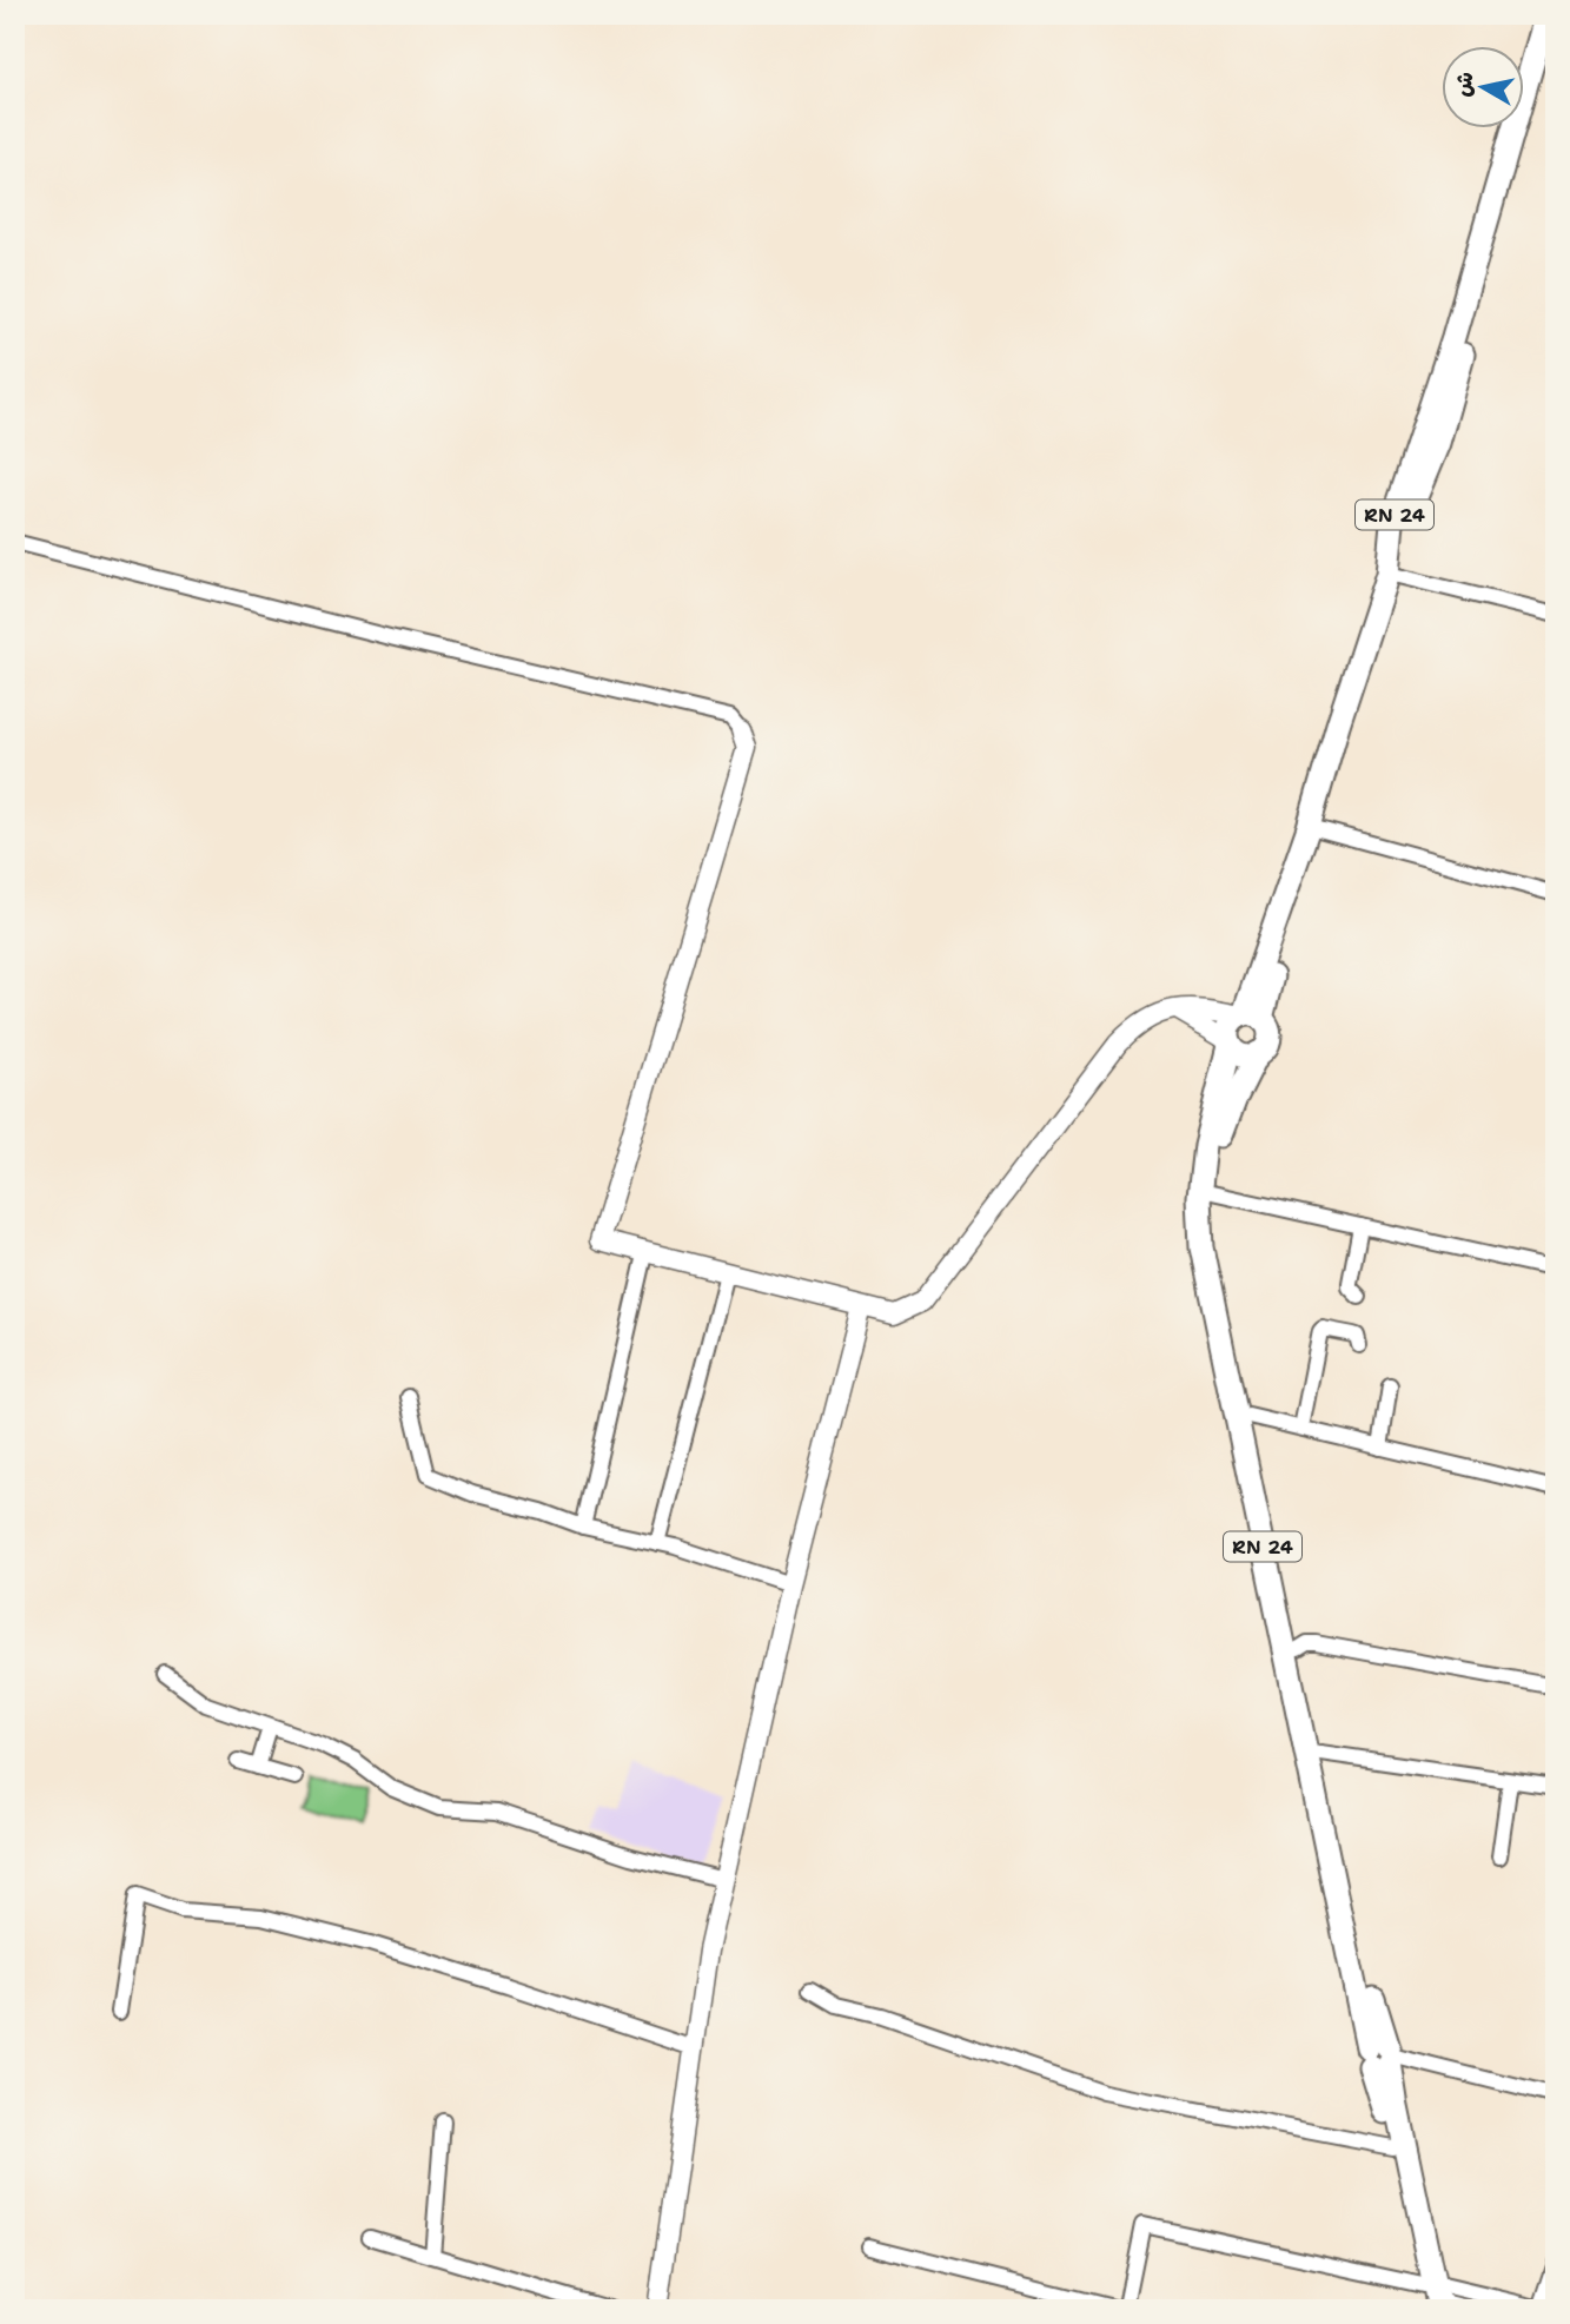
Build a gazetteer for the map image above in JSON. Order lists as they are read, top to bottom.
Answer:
{
  "streets": {
    "highway": ["RN 24"]
  },
  "north": "left"
}
